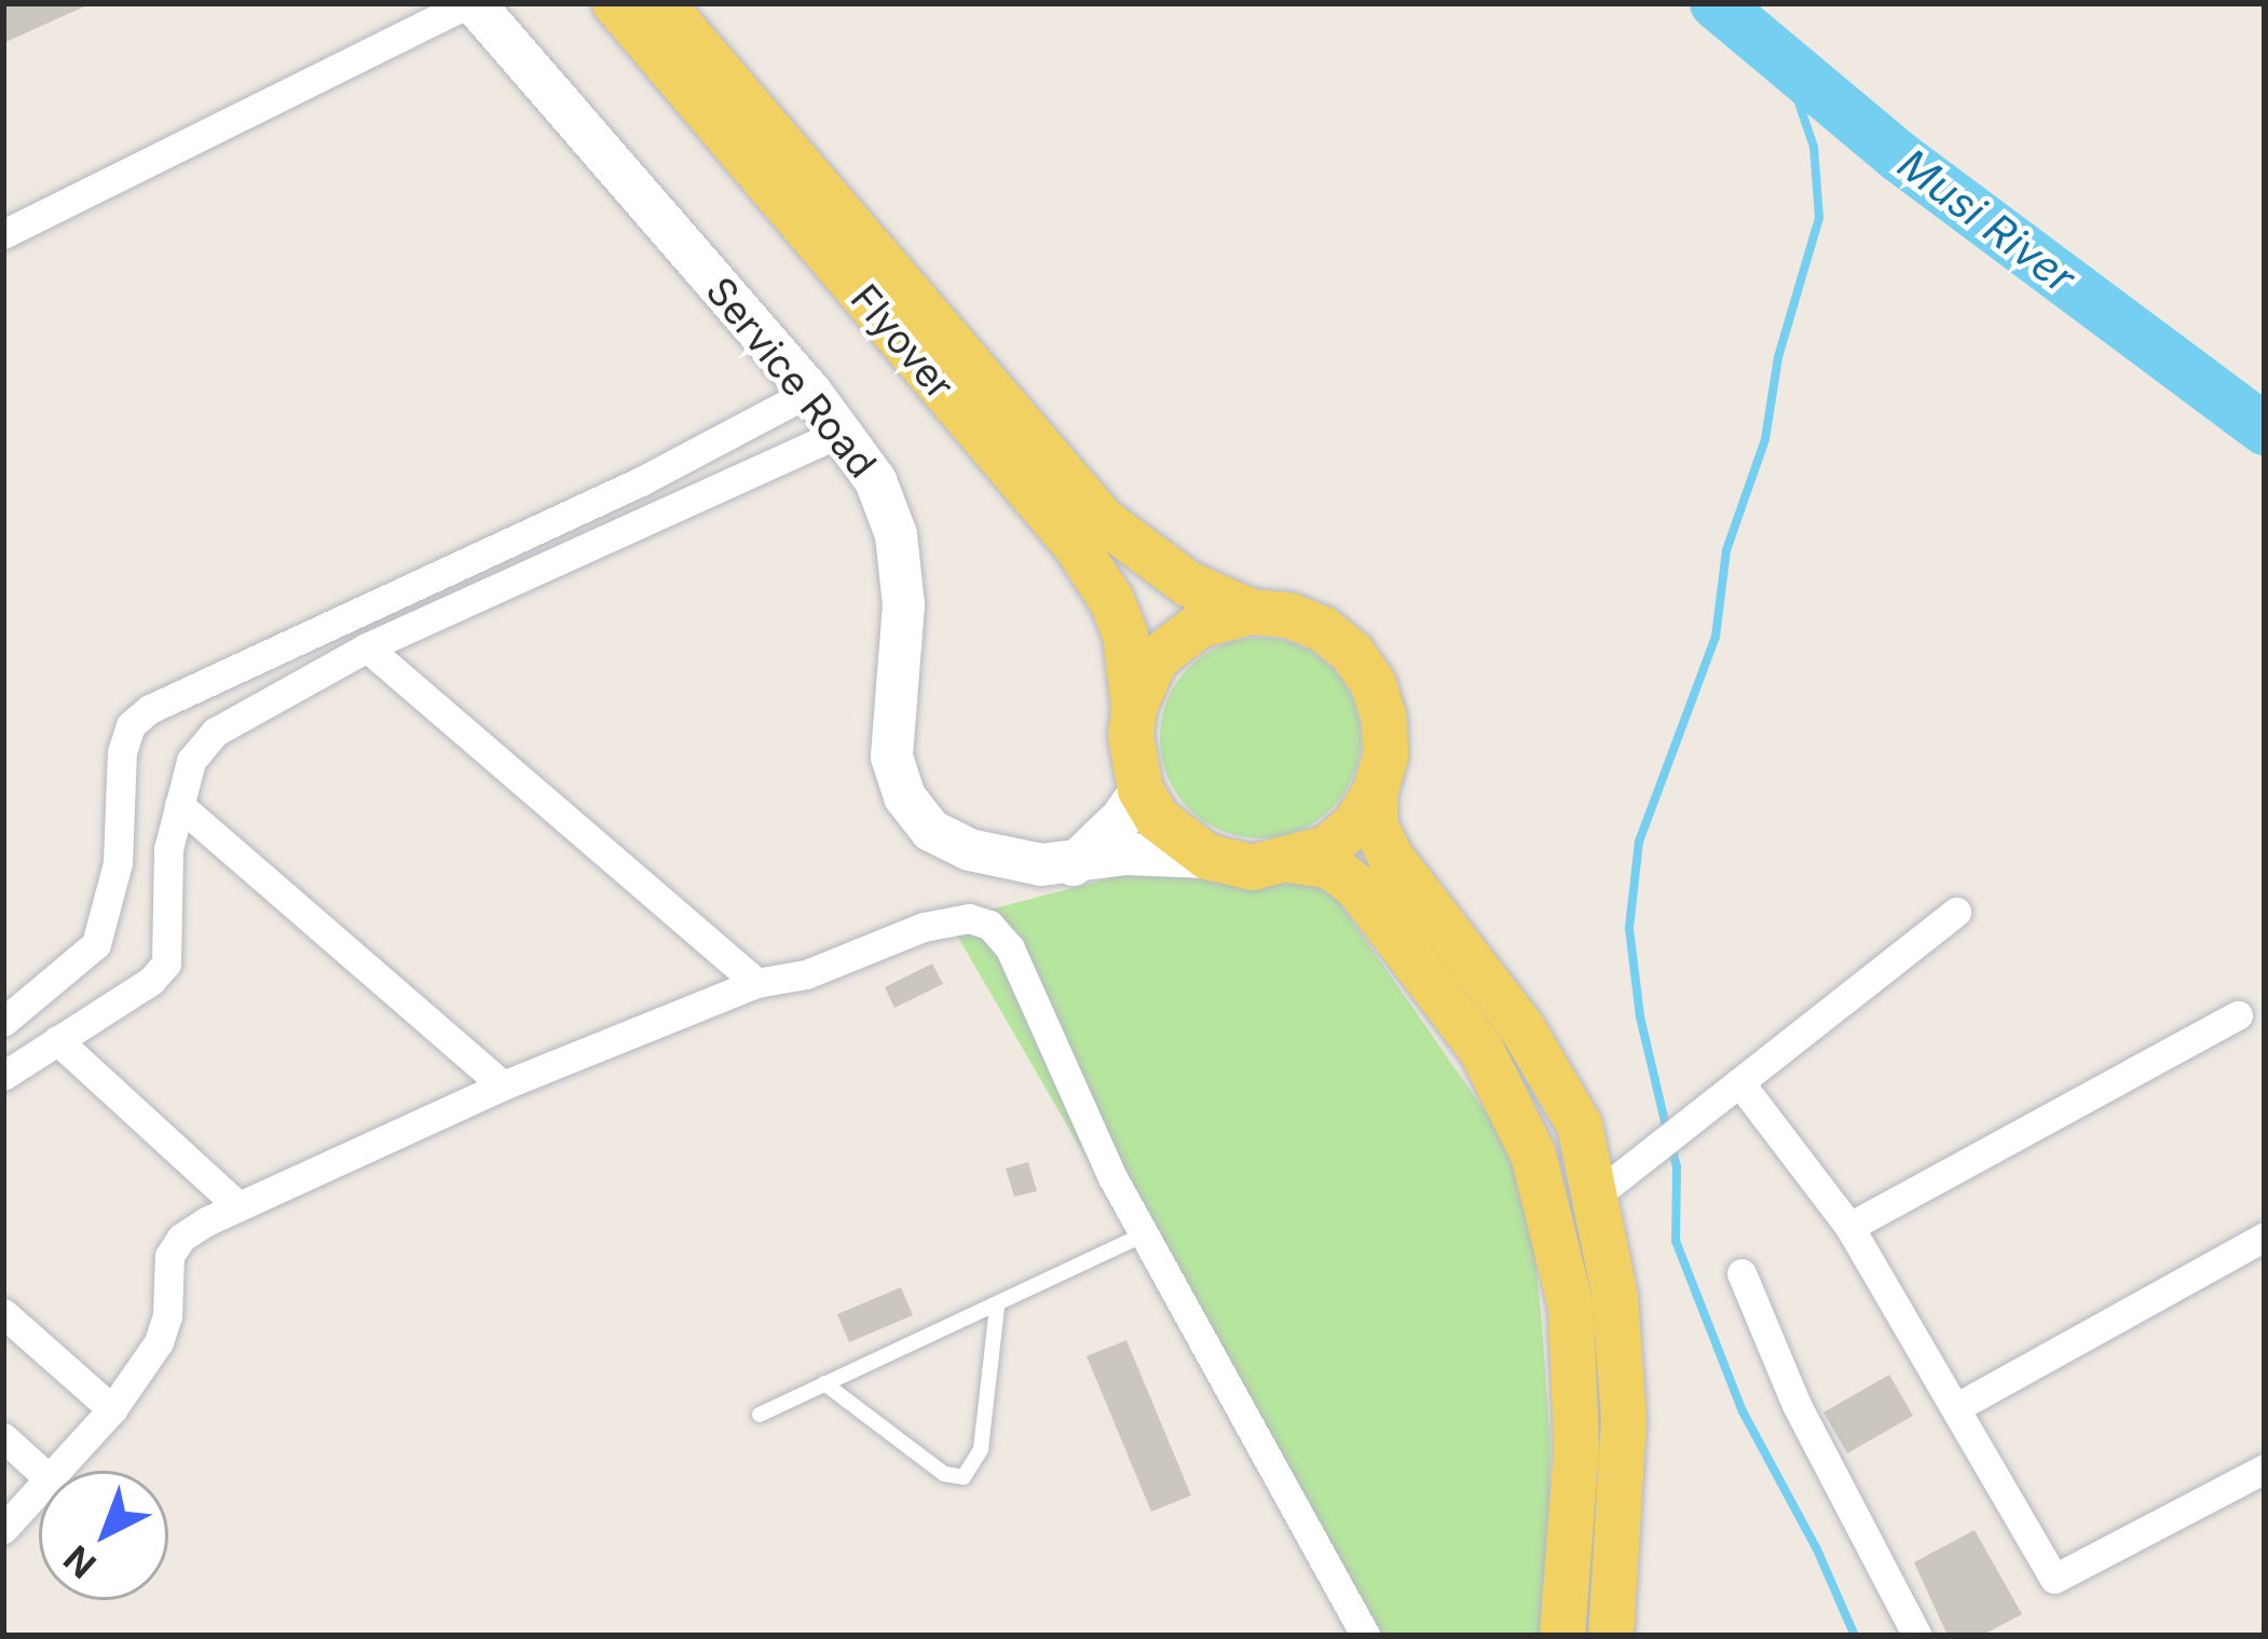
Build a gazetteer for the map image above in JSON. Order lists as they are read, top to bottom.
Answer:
{
  "streets": {
    "main road": ["Flyover", "Service Road"]
  },
  "crossings": [
    ["Flyover", "Service Road"]
  ],
  "water": ["Musi River"],
  "north": "bottom left"
}
